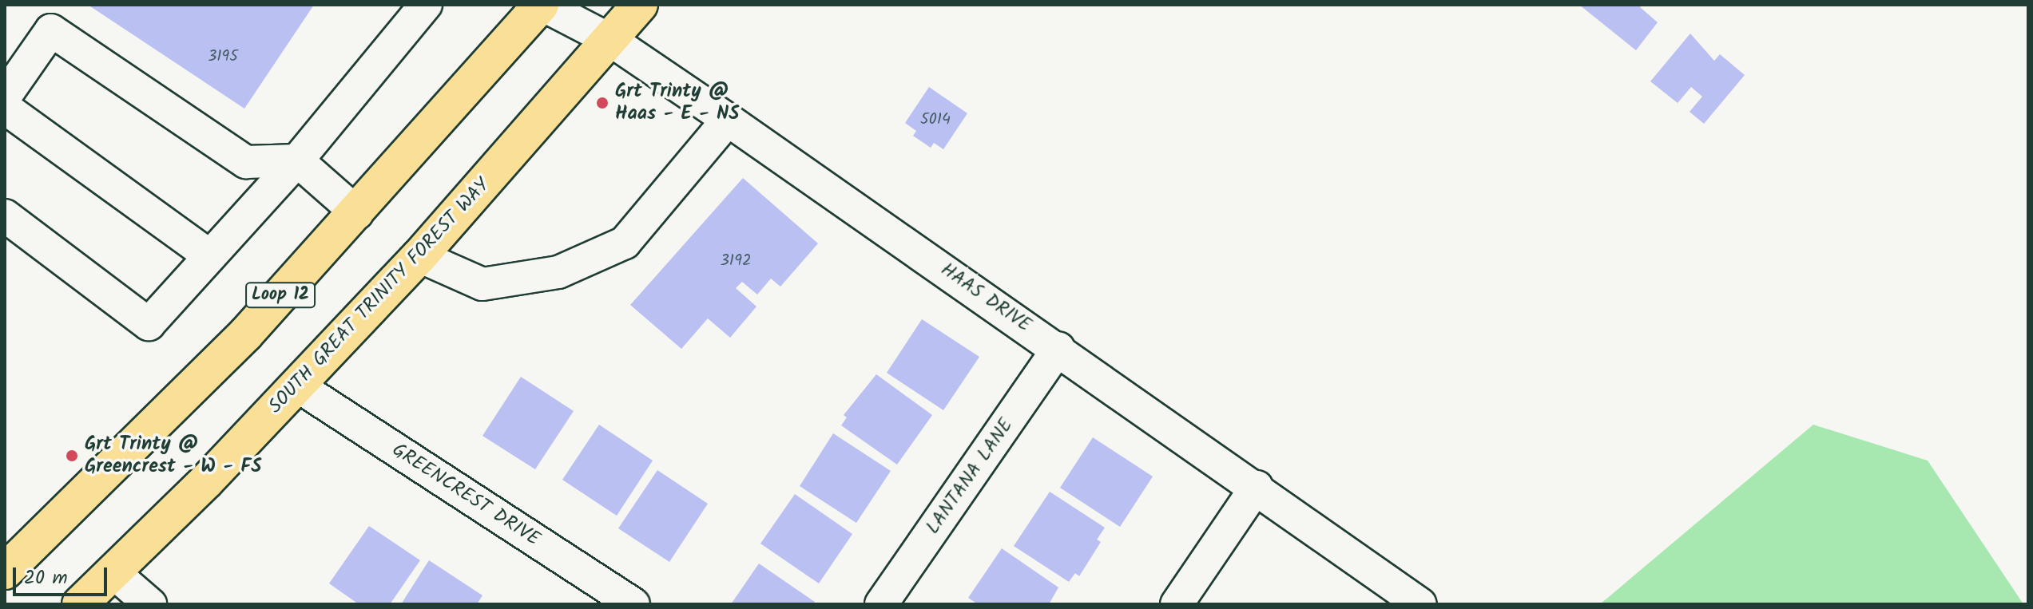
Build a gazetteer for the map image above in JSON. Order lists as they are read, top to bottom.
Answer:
{
  "streets": {
    "main road": ["Loop 12", "SOUTH GREAT TRINITY FOREST WAY"],
    "street": ["HAAS DRIVE", "LANTANA LANE", "GREENCREST DRIVE"]
  },
  "crossings": [
    ["Loop 12", "HAAS DRIVE"],
    ["SOUTH GREAT TRINITY FOREST WAY", "HAAS DRIVE"],
    ["SOUTH GREAT TRINITY FOREST WAY", "GREENCREST DRIVE"],
    ["HAAS DRIVE", "LANTANA LANE"]
  ],
  "places": ["Grt Trinty @ Haas - E - NS", "Grt Trinty @ Greencrest - W - FS"],
  "house_numbers": ["3195", "5014", "3192"],
  "scale_bar": "20 m"
}
